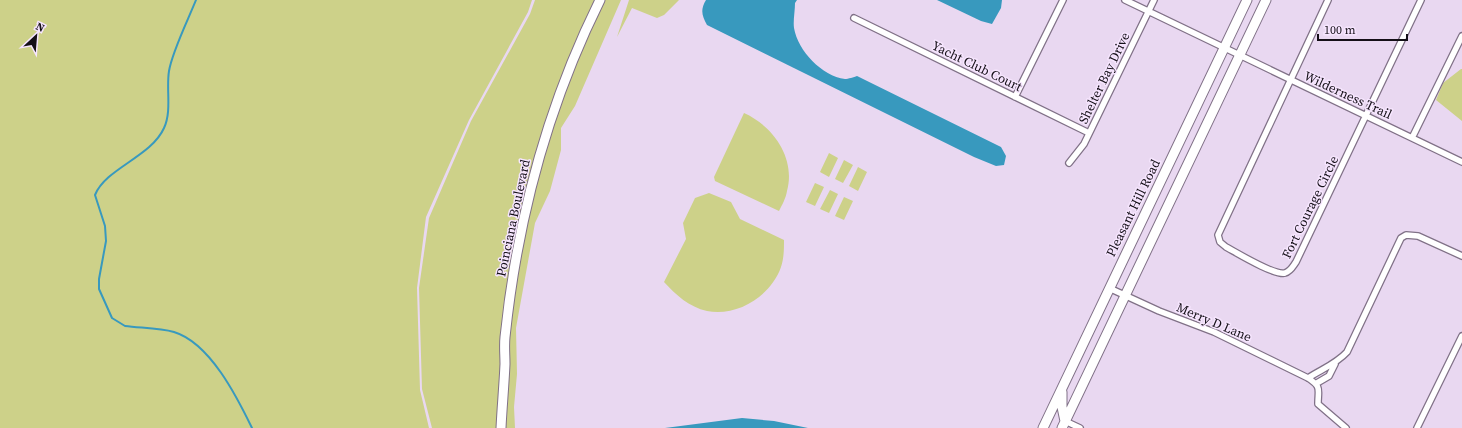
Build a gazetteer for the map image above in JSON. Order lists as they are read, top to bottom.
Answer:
{
  "streets": {
    "main road": ["Pleasant Hill Road", "Poinciana Boulevard"],
    "street": [
      "Yacht Club Court",
      "Shelter Bay Drive",
      "Wilderness Trail",
      "Fort Courage Circle",
      "Merry D Lane"
    ]
  },
  "crossings": [
    ["Yacht Club Court", "Shelter Bay Drive"],
    ["Shelter Bay Drive", "Wilderness Trail"],
    ["Wilderness Trail", "Fort Courage Circle"],
    ["Wilderness Trail", "Pleasant Hill Road"],
    ["Pleasant Hill Road", "Merry D Lane"]
  ],
  "scale_bar": "100 m",
  "north": "top right"
}
